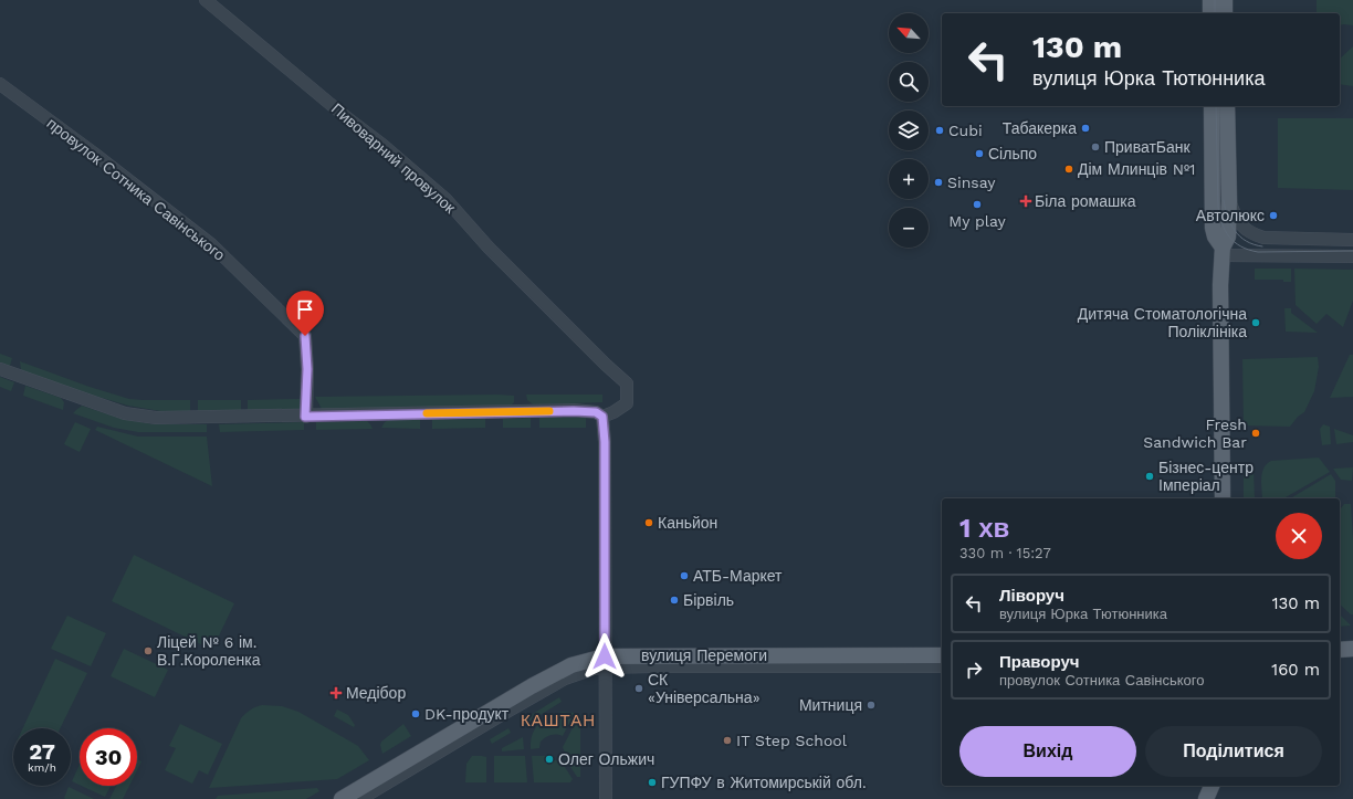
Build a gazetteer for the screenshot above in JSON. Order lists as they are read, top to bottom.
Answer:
{
  "streets": {
    "main road": ["вулиця Перемоги"],
    "street": ["Пивоварний провулок", "провулок Сотника Савінського"]
  },
  "districts": ["КАШТАН"],
  "places": {
    "other": [
      "Табакерка",
      "Cubi",
      "ПриватБанк",
      "Сільпо",
      "Дім Млинців №1",
      "Sinsay",
      "My play",
      "Автолюкс",
      "Дитяча Стоматологічна Поліклініка",
      "Fresh Sandwich Bar",
      "Бізнес-центр Імперіал",
      "Каньйон",
      "АТБ-Маркет",
      "Бірвіль",
      "Ліцей № 6 ім. В.Г.Короленка",
      "СК «Універсальна»",
      "Митниця",
      "DK-продукт",
      "IT Step School",
      "Олег Ольжич",
      "ГУПФУ в Житомирській обл."
    ],
    "health": ["Біла ромашка", "Медібор"]
  },
  "north": "top left",
  "page": {
    "map_buttons": ["+", "−"],
    "turn": ["130 m", "вулиця Юрка Тютюнника"],
    "heading": ["1 хв", "330 m · 15:27"],
    "list": [
      {
        "name": "Ліворуч",
        "note": "вулиця Юрка Тютюнника",
        "value": "130 m"
      },
      {
        "name": "Праворуч",
        "note": "провулок Сотника Савінського",
        "value": "160 m"
      }
    ],
    "buttons": ["Вихід", "Поділитися"],
    "speed": "27 km/h",
    "limit": "30"
  }
}
